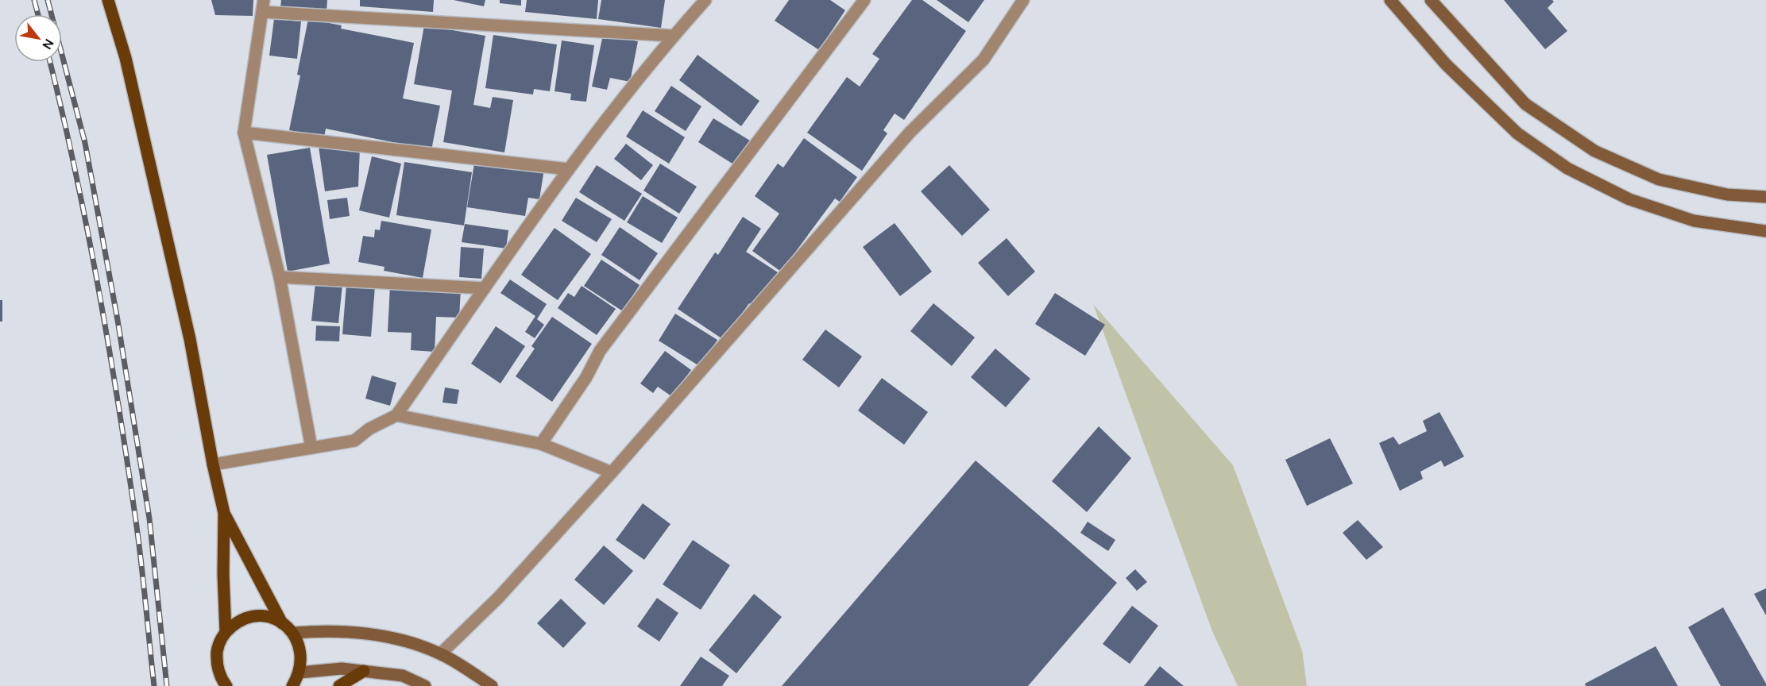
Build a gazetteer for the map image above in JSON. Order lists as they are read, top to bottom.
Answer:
{
  "north": "bottom right"
}
